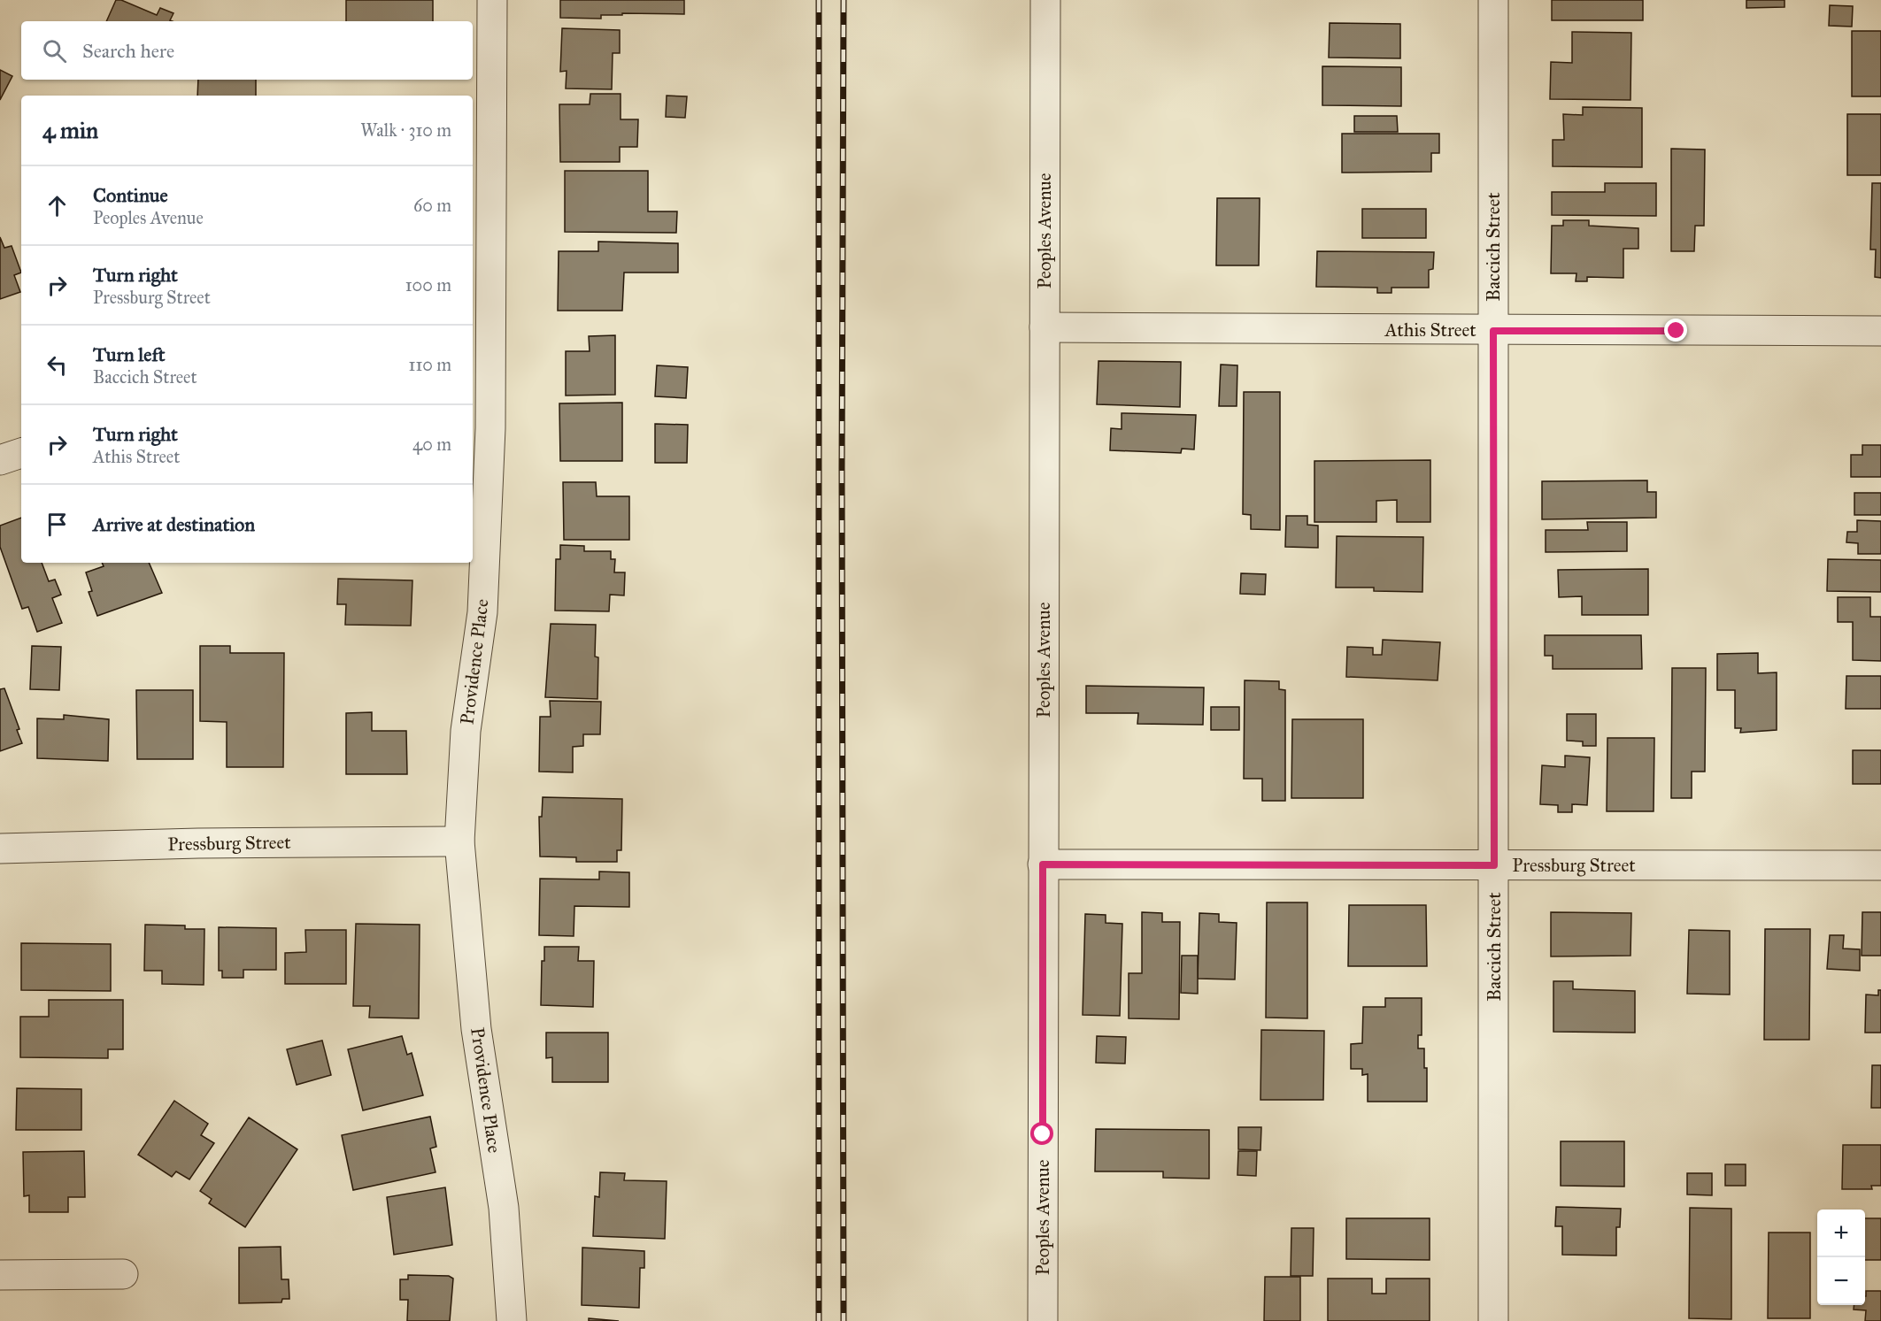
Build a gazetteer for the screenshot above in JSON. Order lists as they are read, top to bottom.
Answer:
{
  "streets": {
    "street": [
      "Peoples Avenue",
      "Baccich Street",
      "Athis Street",
      "Providence Place",
      "Pressburg Street"
    ]
  },
  "crossings": [
    ["Peoples Avenue", "Athis Street"],
    ["Peoples Avenue", "Pressburg Street"],
    ["Baccich Street", "Athis Street"],
    ["Baccich Street", "Pressburg Street"],
    ["Providence Place", "Pressburg Street"]
  ],
  "page": {
    "search": "Search here",
    "heading": ["4 min", "Walk · 310 m"],
    "list": [
      ["Continue", "Peoples Avenue", "60 m"],
      ["Turn right", "Pressburg Street", "100 m"],
      ["Turn left", "Baccich Street", "110 m"],
      ["Turn right", "Athis Street", "40 m"],
      "Arrive at destination"
    ],
    "map_buttons": ["+", "−"]
  }
}
